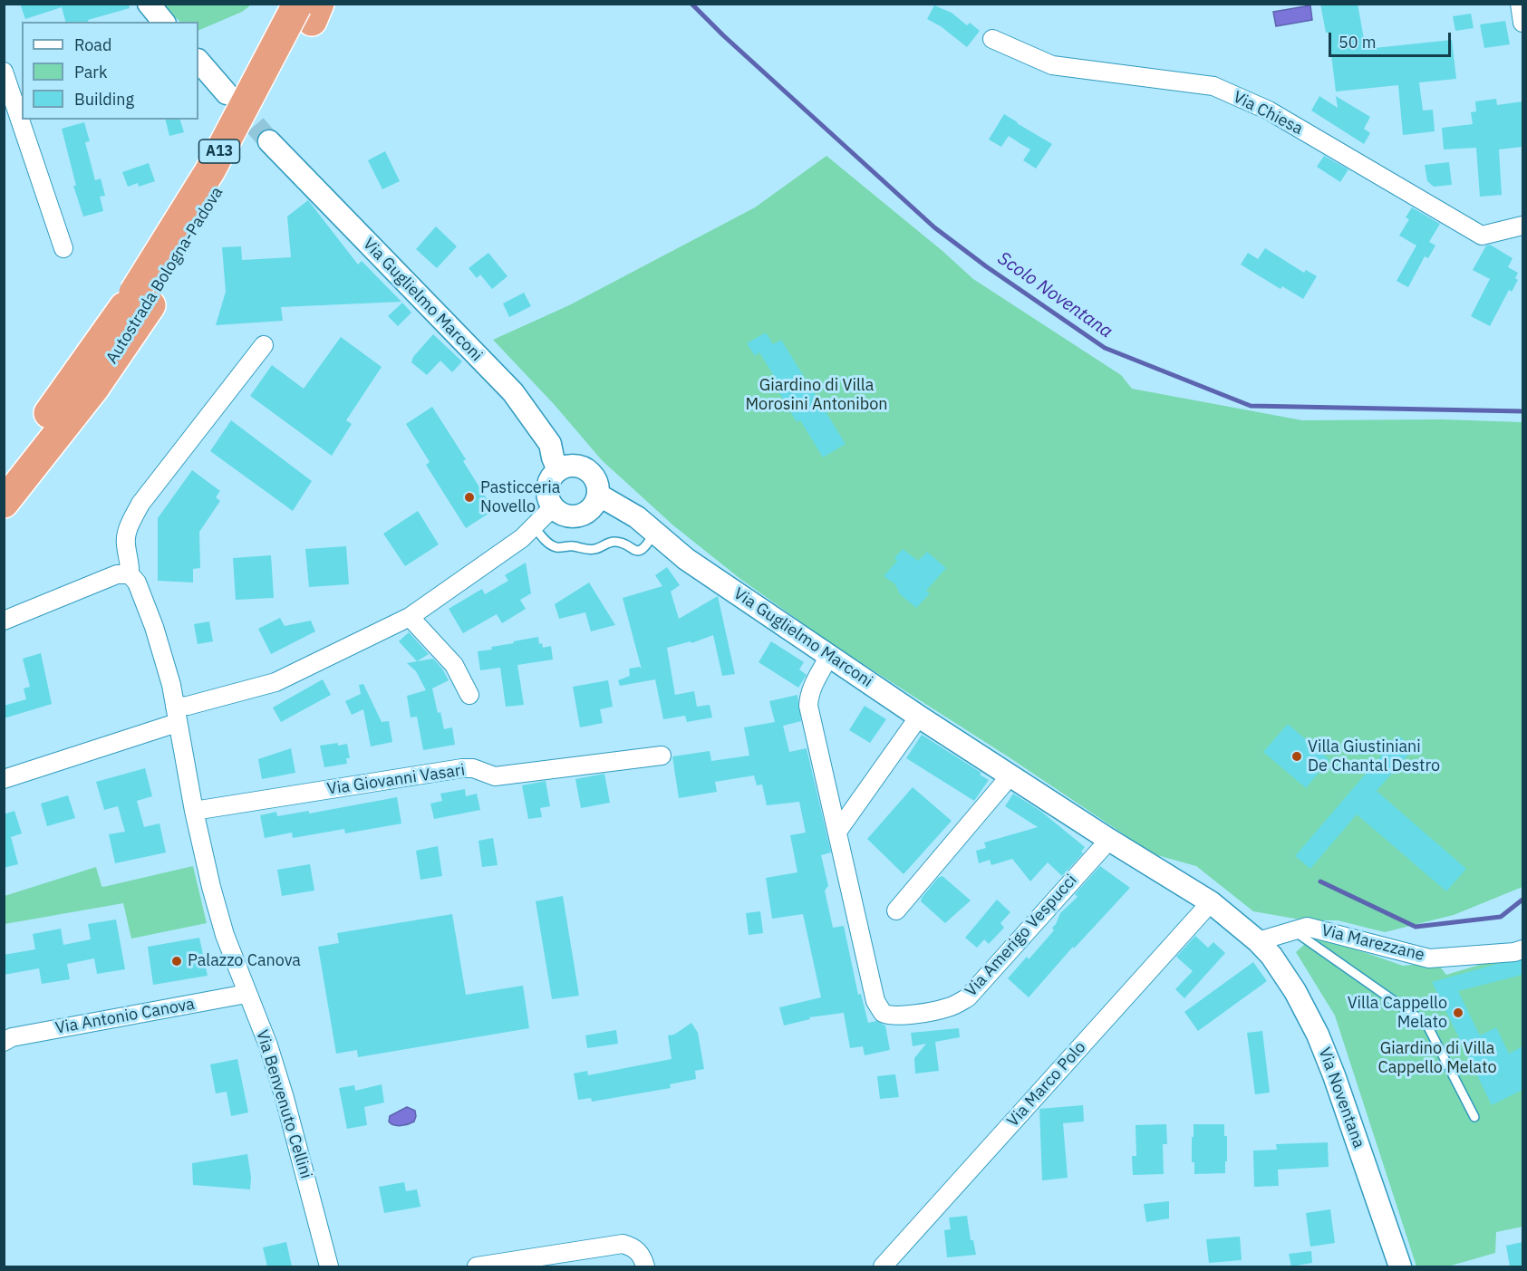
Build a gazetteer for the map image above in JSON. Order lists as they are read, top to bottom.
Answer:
{
  "streets": {
    "highway": ["A13", "Autostrada Bologna-Padova"],
    "street": [
      "Via Chiesa",
      "Via Guglielmo Marconi",
      "Via Giovanni Vasari",
      "Via Amerigo Vespucci",
      "Via Marezzane",
      "Via Antonio Canova",
      "Via Marco Polo",
      "Via Noventana",
      "Via Benvenuto Cellini"
    ]
  },
  "crossings": [
    ["Via Guglielmo Marconi", "Via Amerigo Vespucci"],
    ["Via Guglielmo Marconi", "Via Marezzane"],
    ["Via Guglielmo Marconi", "Via Marco Polo"],
    ["Via Guglielmo Marconi", "Via Noventana"],
    ["Via Giovanni Vasari", "Via Benvenuto Cellini"],
    ["Via Marezzane", "Via Noventana"],
    ["Via Antonio Canova", "Via Benvenuto Cellini"]
  ],
  "water": ["Scolo Noventana"],
  "parks": ["Giardino di Villa Morosini Antonibon", "Giardino di Villa Cappello Melato"],
  "places": [
    "Pasticceria Novello",
    "Villa Giustiniani De Chantal Destro",
    "Palazzo Canova",
    "Villa Cappello Melato"
  ],
  "legend": ["Road", "Park", "Building"],
  "scale_bar": "50 m"
}
